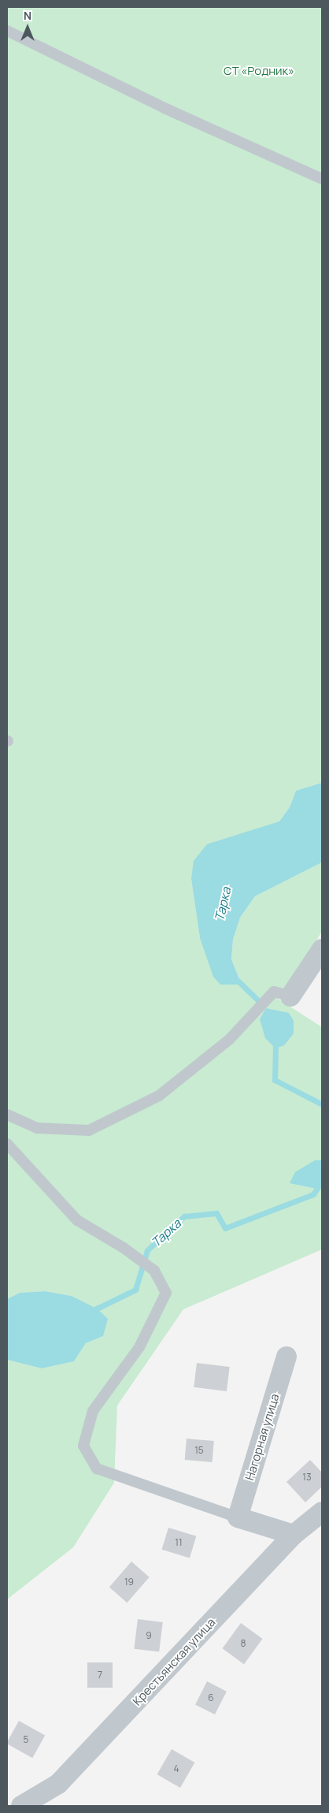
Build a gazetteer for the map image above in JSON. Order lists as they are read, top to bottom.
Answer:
{
  "streets": {
    "street": ["Нагорная улица", "Крестьянская улица"]
  },
  "water": ["Тарка"],
  "parks": ["СТ «Родник»"],
  "house_numbers": [
    "15",
    "13",
    "11",
    "19",
    "9",
    "8",
    "7",
    "6",
    "5",
    "4"
  ],
  "north": "top"
}
